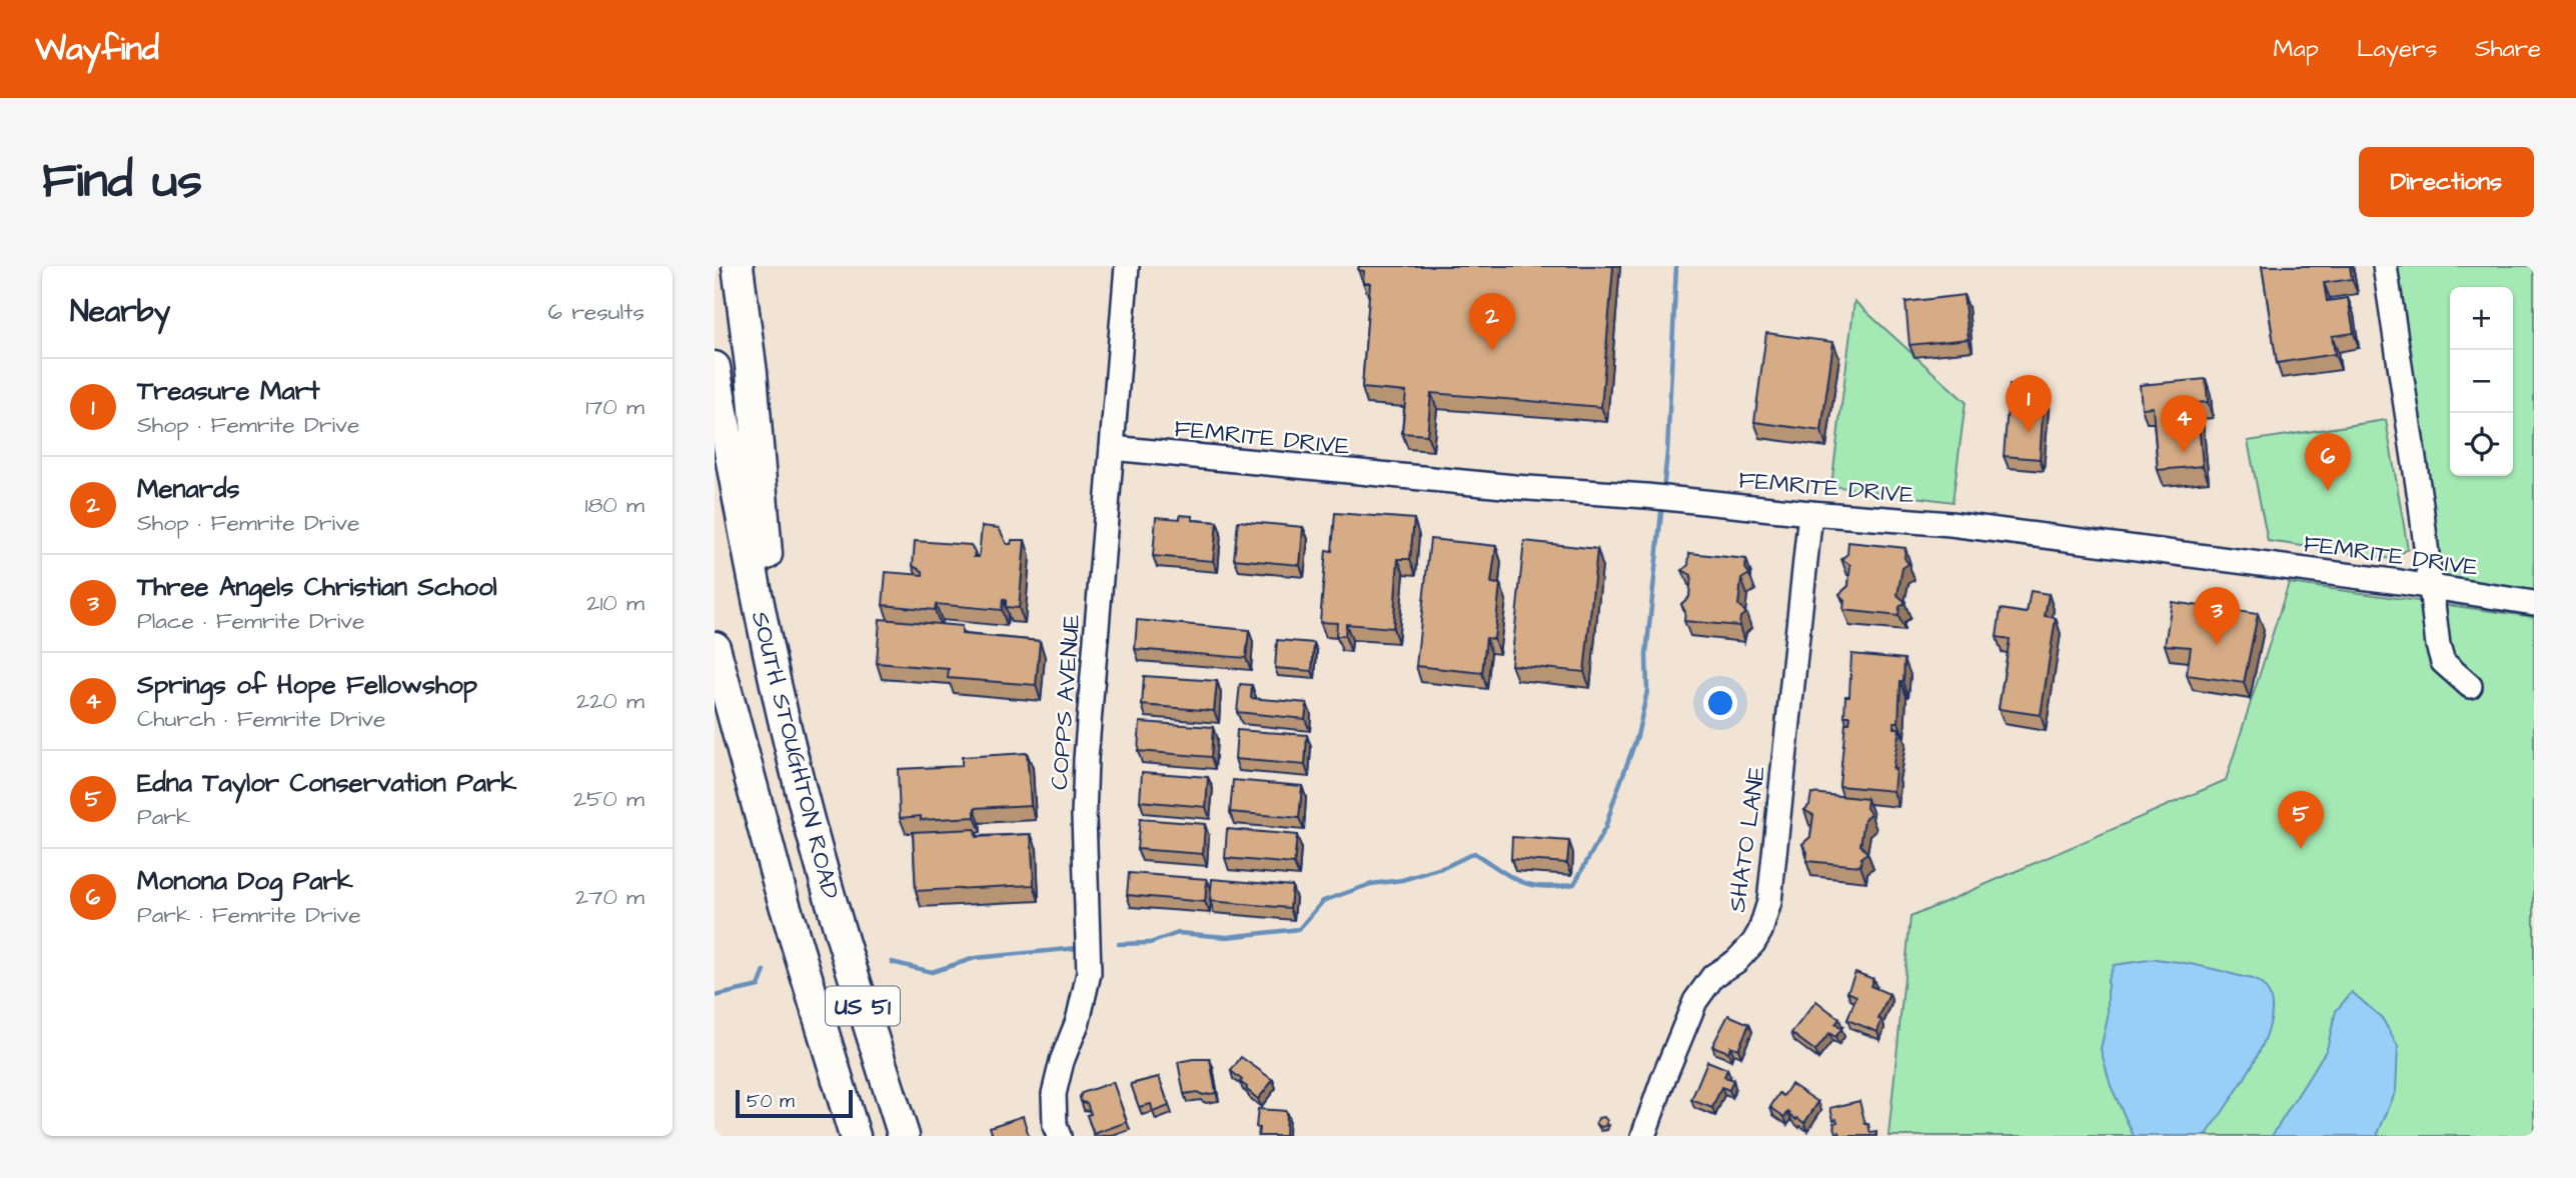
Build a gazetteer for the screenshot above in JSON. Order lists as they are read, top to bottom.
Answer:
{
  "streets": {
    "main road": ["SOUTH STOUGHTON ROAD", "US 51"],
    "street": ["FEMRITE DRIVE", "COPPS AVENUE", "SHATO LANE"]
  },
  "crossings": [
    ["FEMRITE DRIVE", "COPPS AVENUE"],
    ["FEMRITE DRIVE", "SHATO LANE"]
  ],
  "scale_bar": "50 m",
  "page": {
    "header": "Wayfind",
    "nav": ["Map", "Layers", "Share"],
    "buttons": "Directions",
    "title": "Find us",
    "heading": ["Nearby", "6 results"],
    "map_buttons": ["+", "−"],
    "pins": [
      "2",
      "1",
      "4",
      "6",
      "3",
      "5"
    ],
    "list": [
      {
        "mark": "1",
        "name": "Treasure Mart",
        "note": "Shop · Femrite Drive",
        "value": "170 m"
      },
      {
        "mark": "2",
        "name": "Menards",
        "note": "Shop · Femrite Drive",
        "value": "180 m"
      },
      {
        "mark": "3",
        "name": "Three Angels Christian School",
        "note": "Place · Femrite Drive",
        "value": "210 m"
      },
      {
        "mark": "4",
        "name": "Springs of Hope Fellowshop",
        "note": "Church · Femrite Drive",
        "value": "220 m"
      },
      {
        "mark": "5",
        "name": "Edna Taylor Conservation Park",
        "note": "Park",
        "value": "250 m"
      },
      {
        "mark": "6",
        "name": "Monona Dog Park",
        "note": "Park · Femrite Drive",
        "value": "270 m"
      }
    ],
    "scale": "50 m"
  }
}
